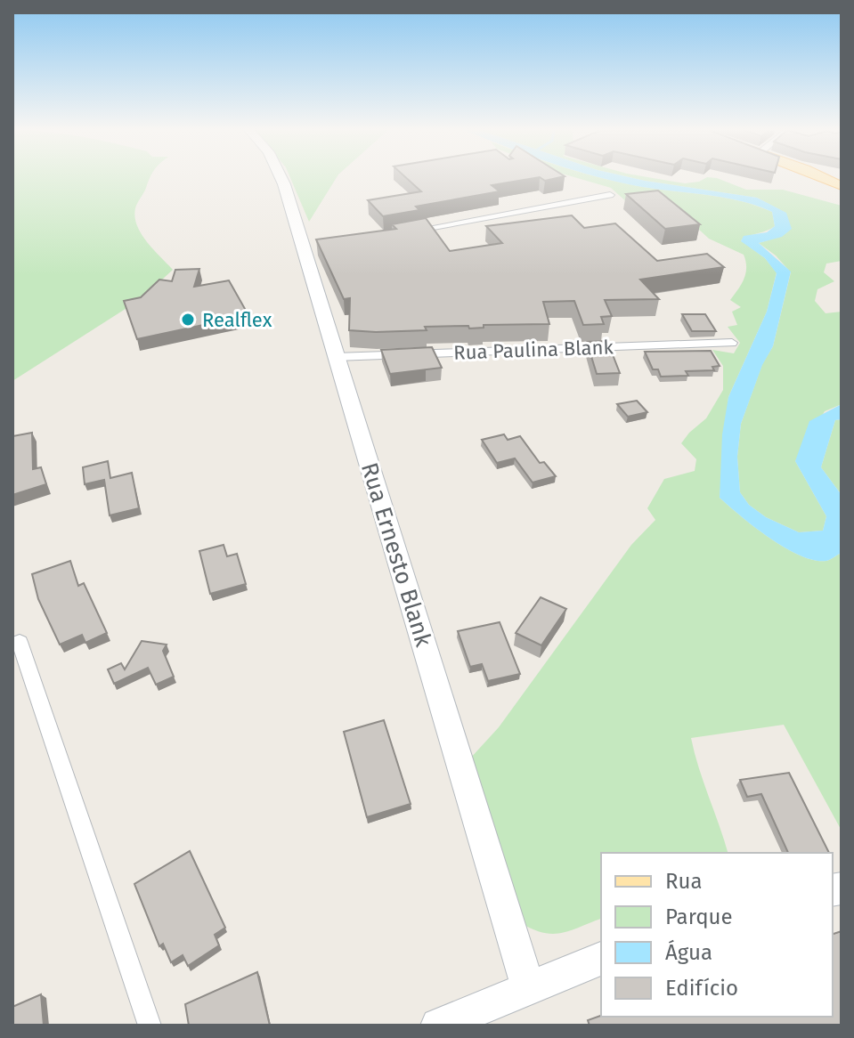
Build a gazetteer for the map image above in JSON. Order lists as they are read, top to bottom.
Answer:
{
  "streets": {
    "street": ["Rua Paulina Blank", "Rua Ernesto Blank"]
  },
  "crossings": [
    ["Rua Paulina Blank", "Rua Ernesto Blank"]
  ],
  "places": ["Realflex"],
  "legend": [
    "Rua",
    "Parque",
    "Água",
    "Edifício"
  ]
}
